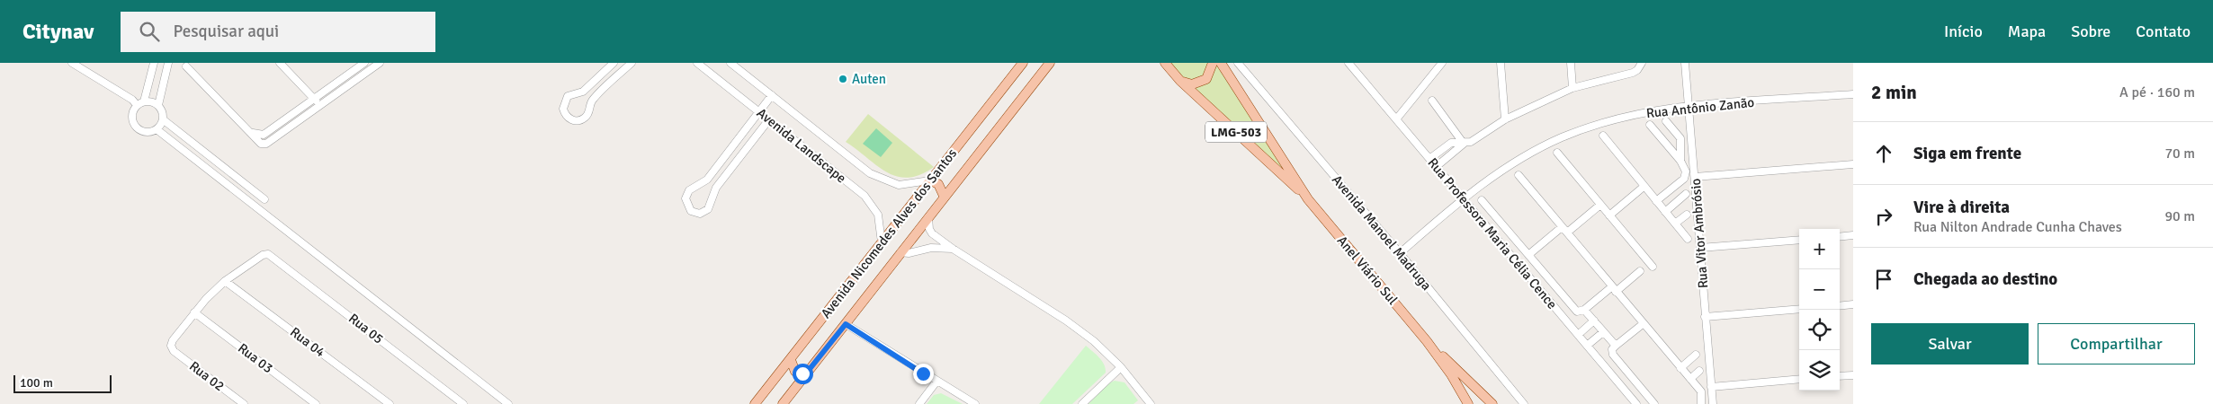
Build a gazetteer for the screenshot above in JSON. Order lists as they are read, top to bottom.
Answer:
{
  "streets": {
    "main road": ["LMG-503", "Avenida Nicomedes Alves dos Santos", "Anel Viário Sul"],
    "street": [
      "Rua Antônio Zanão",
      "Avenida Landscape",
      "Avenida Manoel Madruga",
      "Rua Professora Maria Célia Cence",
      "Rua Vitor Ambrósio",
      "Rua 05",
      "Rua 04",
      "Rua 03",
      "Rua 02"
    ]
  },
  "crossings": [
    ["Rua Antônio Zanão", "Avenida Manoel Madruga"],
    ["Rua Antônio Zanão", "Rua Professora Maria Célia Cence"],
    ["Rua Antônio Zanão", "Rua Vitor Ambrósio"],
    ["Avenida Landscape", "Avenida Nicomedes Alves dos Santos"],
    ["Rua 05", "Rua 04"],
    ["Rua 03", "Rua 02"]
  ],
  "places": ["Auten"],
  "scale_bar": "100 m",
  "page": {
    "header": "Citynav",
    "search": "Pesquisar aqui",
    "nav": [
      "Início",
      "Mapa",
      "Sobre",
      "Contato"
    ],
    "heading": ["2 min", "A pé · 160 m"],
    "list": [
      ["Siga em frente", "70 m"],
      ["Vire à direita", "Rua Nilton Andrade Cunha Chaves", "90 m"],
      "Chegada ao destino"
    ],
    "map_buttons": ["+", "−"],
    "buttons": ["Salvar", "Compartilhar"],
    "scale": "100 m"
  }
}
